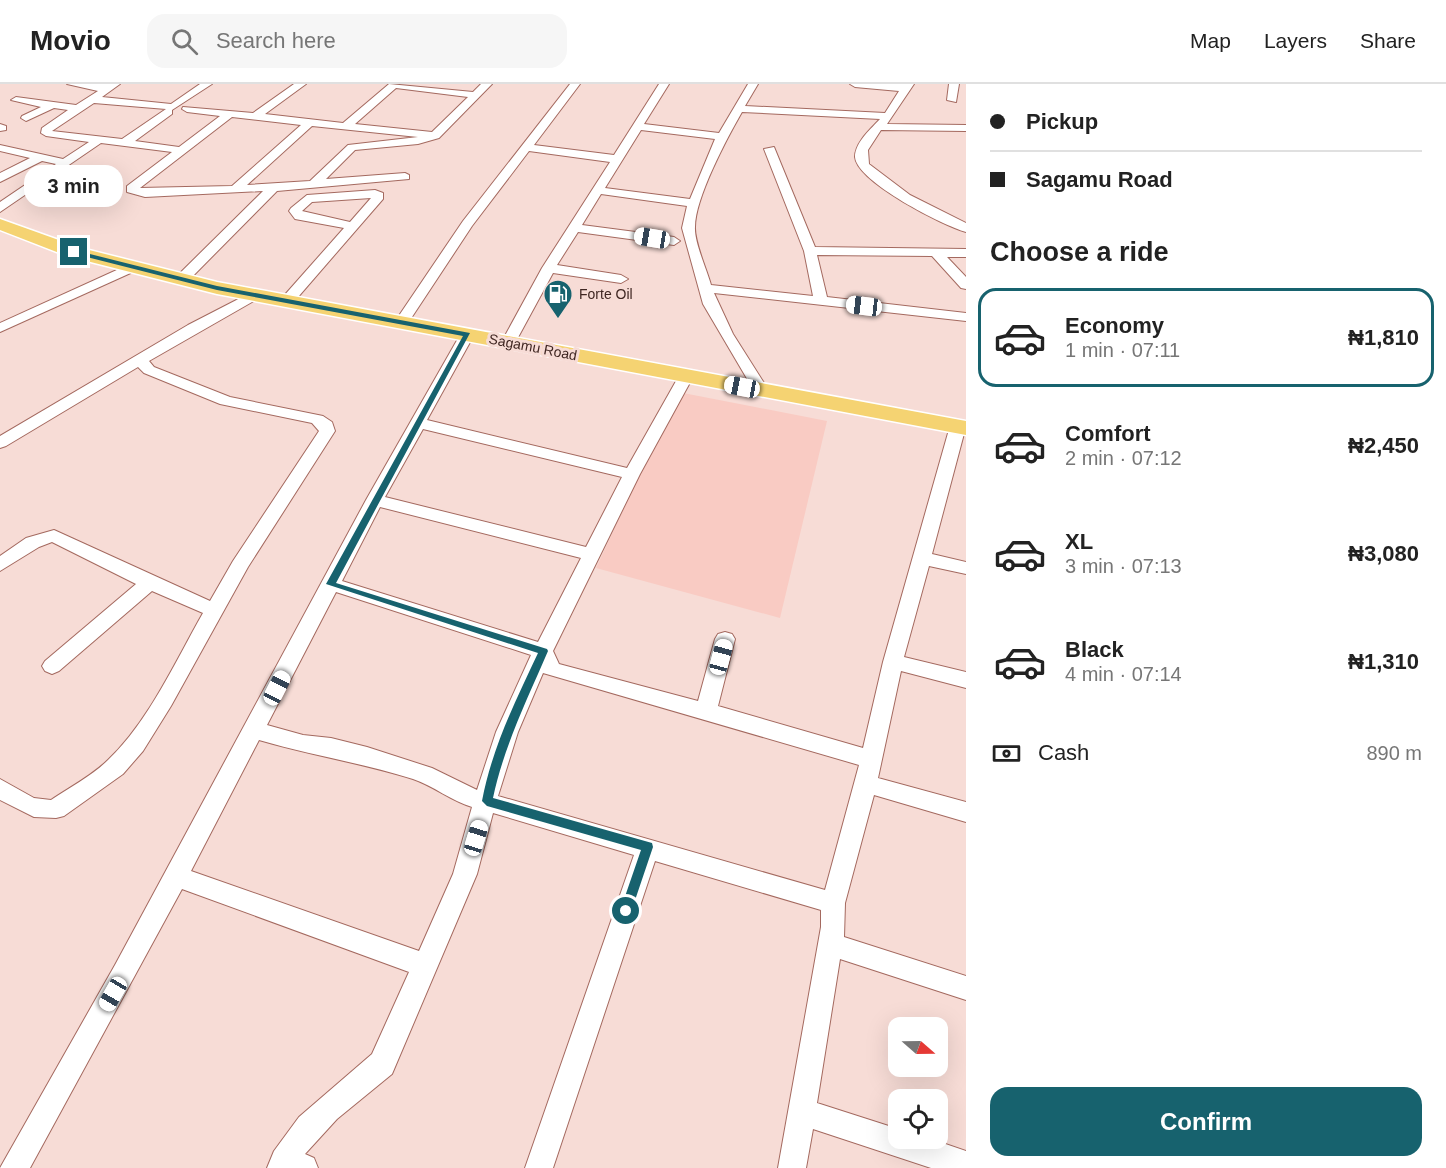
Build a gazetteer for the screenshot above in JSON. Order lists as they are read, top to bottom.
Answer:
{
  "streets": {
    "highway": ["Sagamu Road"]
  },
  "places": {
    "fuel station": ["Forte Oil"]
  },
  "north": "right",
  "page": {
    "header": "Movio",
    "search": "Search here",
    "nav": ["Map", "Layers", "Share"],
    "banner": ["Pickup", "Sagamu Road"],
    "bubble": "3 min",
    "heading": "Choose a ride",
    "list": [
      {
        "name": "Economy",
        "note": "1 min · 07:11",
        "value": "₦1,810"
      },
      {
        "name": "Comfort",
        "note": "2 min · 07:12",
        "value": "₦2,450"
      },
      {
        "name": "XL",
        "note": "3 min · 07:13",
        "value": "₦3,080"
      },
      {
        "name": "Black",
        "note": "4 min · 07:14",
        "value": "₦1,310"
      }
    ],
    "pay": ["Cash", "890 m"],
    "buttons": "Confirm"
  }
}
